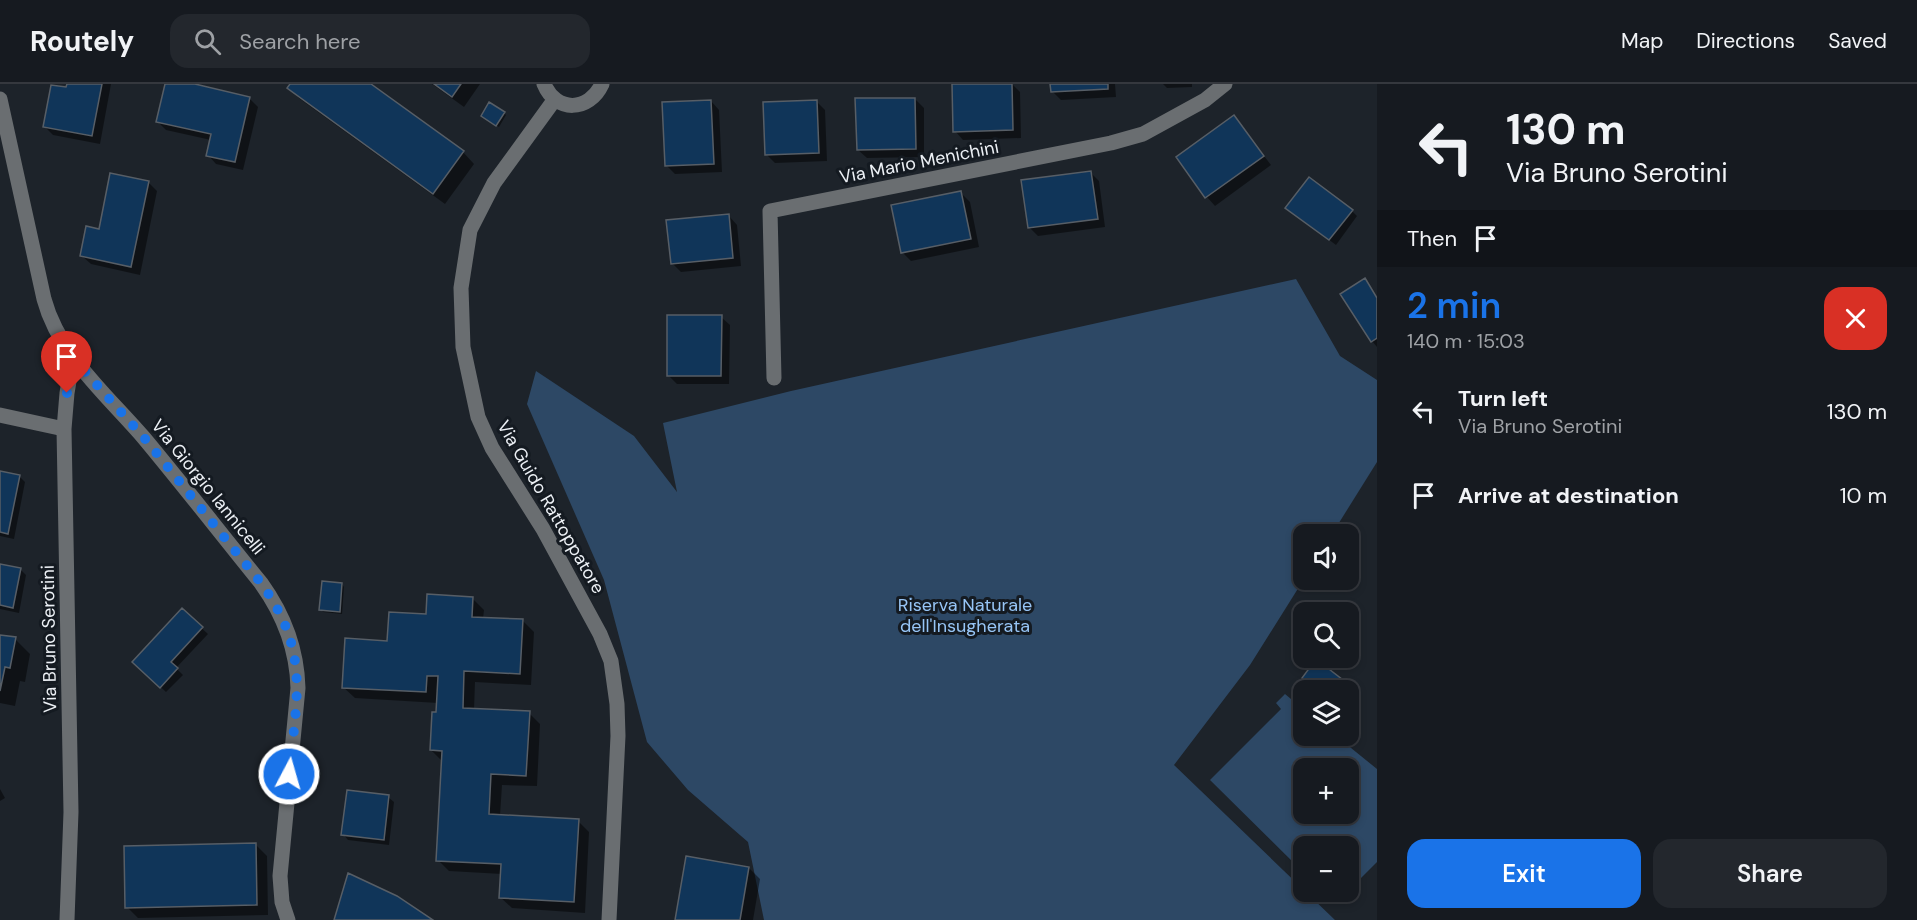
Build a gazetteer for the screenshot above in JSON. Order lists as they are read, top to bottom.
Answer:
{
  "streets": {
    "street": [
      "Via Mario Menichini",
      "Via Giorgio Iannicelli",
      "Via Guido Rattoppatore",
      "Via Bruno Serotini"
    ]
  },
  "crossings": [
    ["Via Giorgio Iannicelli", "Via Bruno Serotini"]
  ],
  "parks": ["Riserva Naturale dell'Insugherata"],
  "page": {
    "header": "Routely",
    "search": "Search here",
    "nav": ["Map", "Directions", "Saved"],
    "turn": ["130 m", "Via Bruno Serotini"],
    "then": "Then",
    "heading": ["2 min", "140 m · 15:03"],
    "list": [
      {
        "name": "Turn left",
        "note": "Via Bruno Serotini",
        "value": "130 m"
      },
      {
        "name": "Arrive at destination",
        "value": "10 m"
      }
    ],
    "map_buttons": ["+", "−"],
    "buttons": ["Exit", "Share"]
  }
}
